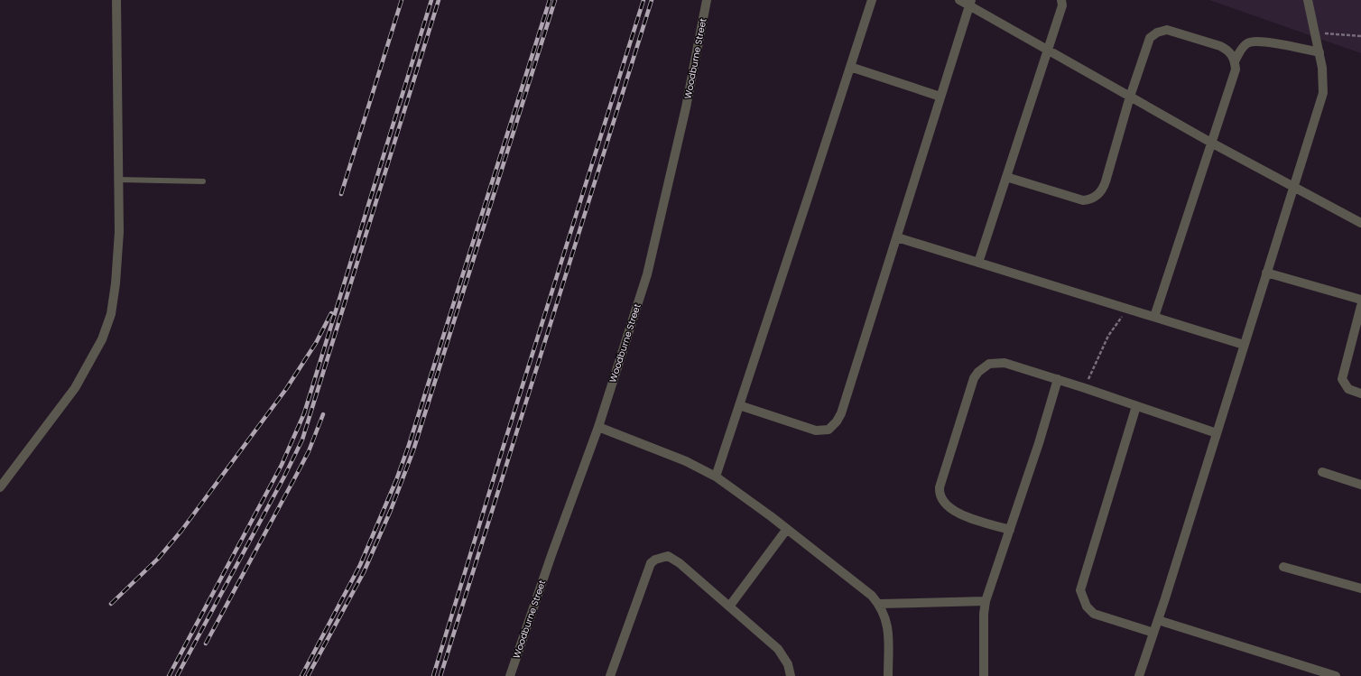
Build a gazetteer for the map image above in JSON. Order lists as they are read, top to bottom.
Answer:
{
  "streets": {
    "street": ["Woodburne Street"]
  }
}
